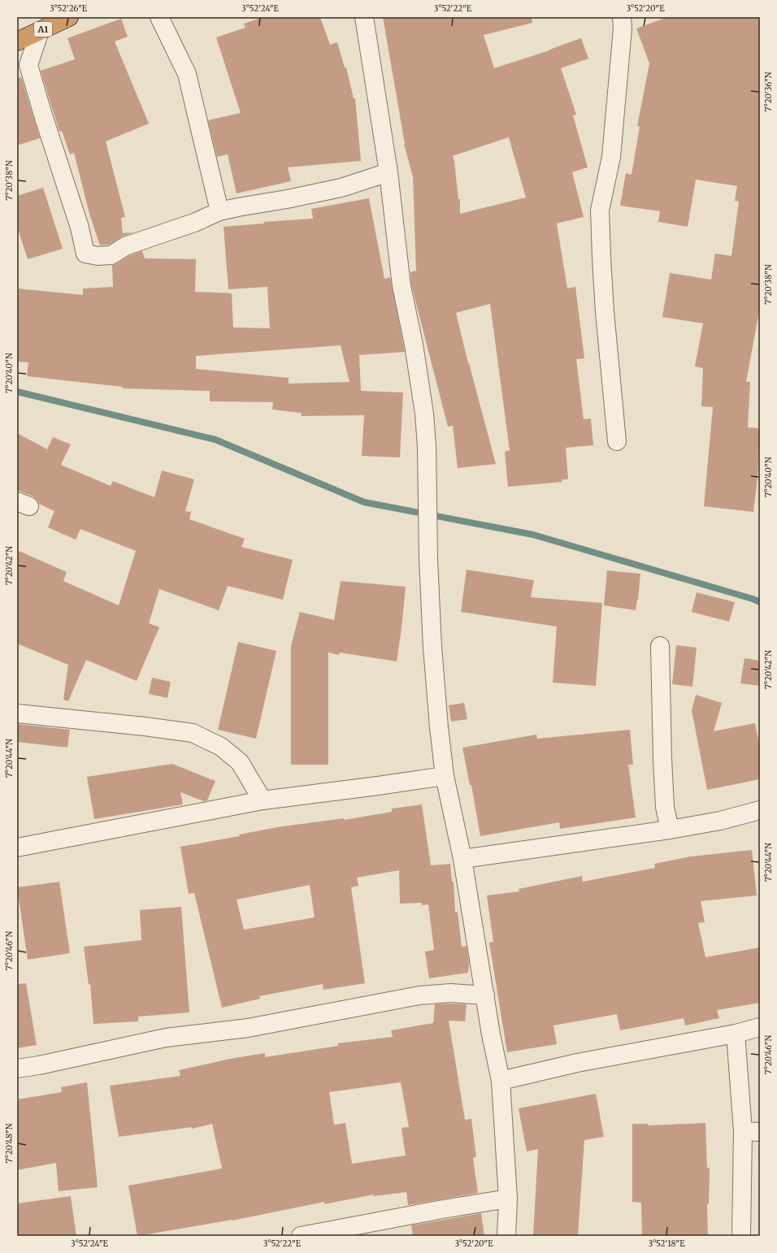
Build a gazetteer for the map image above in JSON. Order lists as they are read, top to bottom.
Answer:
{
  "streets": {
    "highway": ["A1"]
  },
  "coordinates": [
    "3°52'26\"E",
    "3°52'24\"E",
    "3°52'22\"E",
    "3°52'20\"E",
    "7°20'36\"N",
    "7°20'38\"N",
    "7°20'40\"N",
    "7°20'42\"N",
    "7°20'44\"N",
    "7°20'46\"N",
    "7°20'48\"N",
    "3°52'18\"E"
  ]
}
